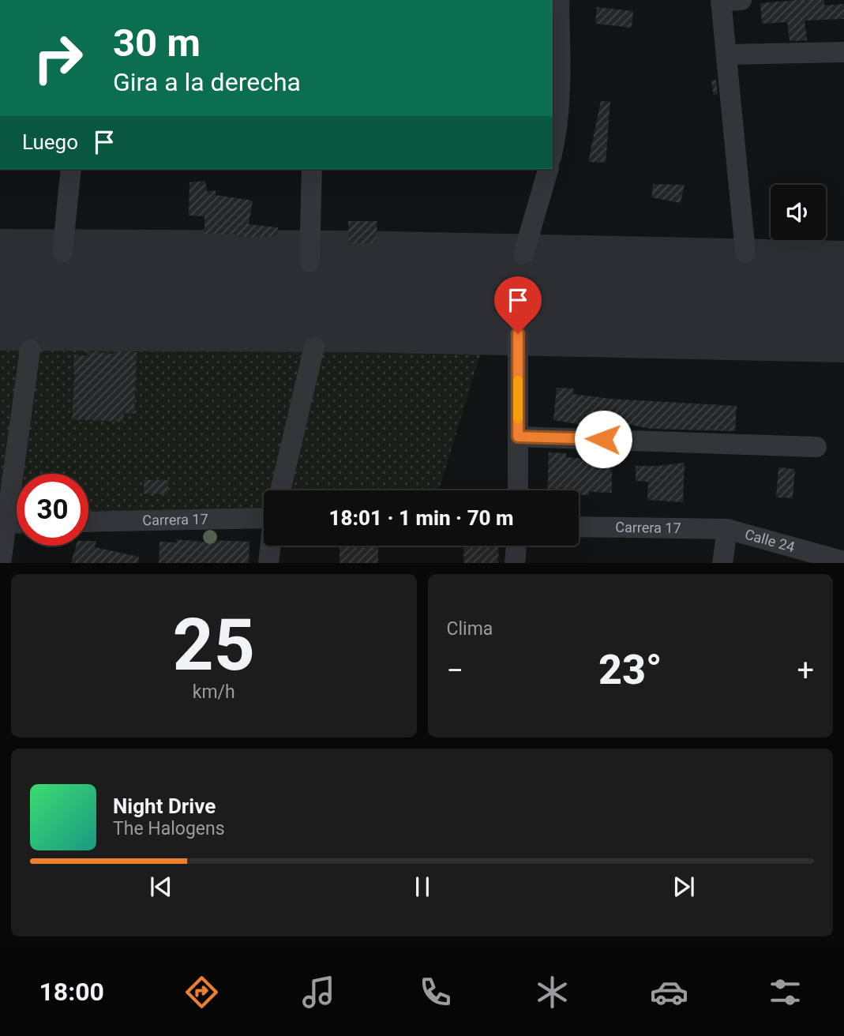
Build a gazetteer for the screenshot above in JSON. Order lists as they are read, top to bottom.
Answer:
{
  "streets": {
    "street": ["Carrera 17", "Calle 24"]
  },
  "crossings": [
    ["Carrera 17", "Calle 24"]
  ],
  "page": {
    "turn": ["30 m", "Gira a la derecha"],
    "then": "Luego",
    "limit": "30",
    "trip": "18:01 · 1 min · 70 m",
    "tile": [
      ["25", "km/h"],
      "Clima"
    ],
    "heat": ["−", "23°", "+"],
    "song": ["Night Drive", "The Halogens"],
    "tabs": "18:00"
  }
}
